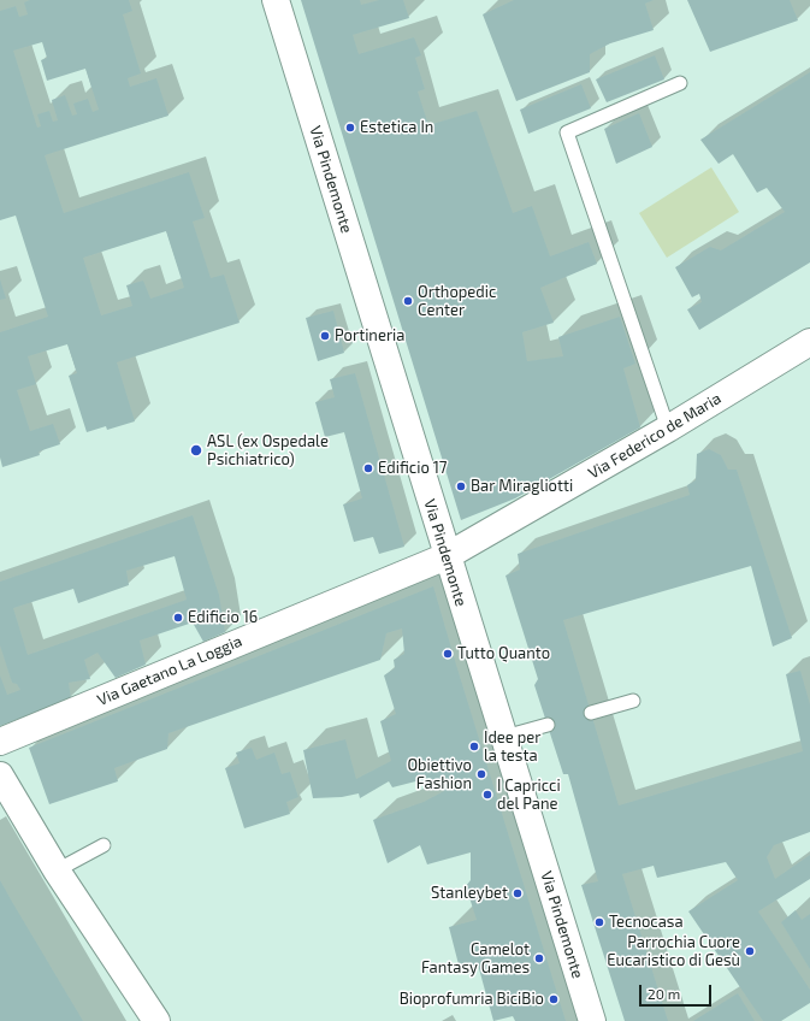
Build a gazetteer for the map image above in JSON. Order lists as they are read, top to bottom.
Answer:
{
  "streets": {
    "street": ["Via Pindemonte", "Via Federico de Maria", "Via Gaetano La Loggia"]
  },
  "crossings": [
    ["Via Pindemonte", "Via Federico de Maria"],
    ["Via Pindemonte", "Via Gaetano La Loggia"],
    ["Via Federico de Maria", "Via Gaetano La Loggia"]
  ],
  "places": [
    "Estetica In",
    "Orthopedic Center",
    "Portineria",
    "ASL (ex Ospedale Psichiatrico)",
    "Edificio 17",
    "Bar Miragliotti",
    "Edificio 16",
    "Tutto Quanto",
    "Idee per la testa",
    "Obiettivo Fashion",
    "I Capricci del Pane",
    "Stanleybet",
    "Tecnocasa",
    "Parrochia Cuore Eucaristico di Gesù",
    "Camelot Fantasy Games",
    "Bioprofumria BiciBio"
  ],
  "scale_bar": "20 m"
}
